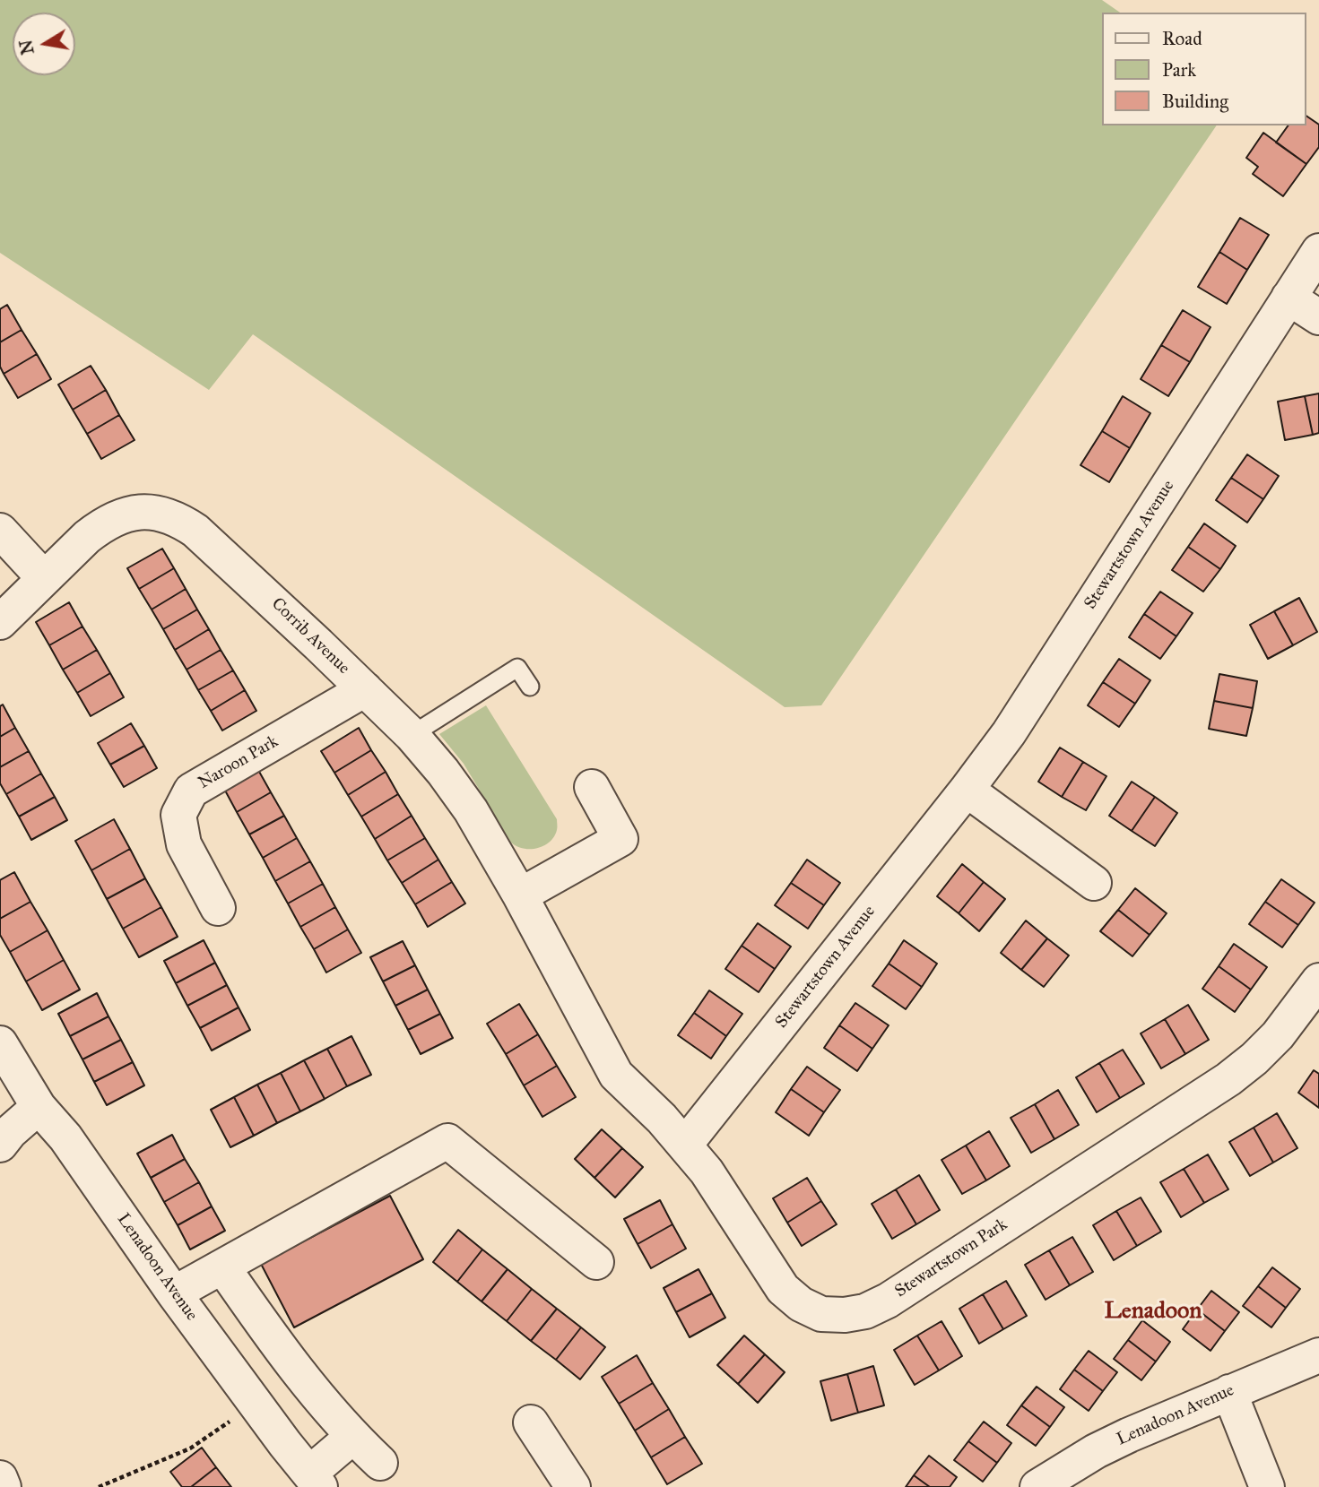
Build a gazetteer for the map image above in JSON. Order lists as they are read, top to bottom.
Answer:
{
  "streets": {
    "street": [
      "Stewartstown Avenue",
      "Corrib Avenue",
      "Naroon Park",
      "Stewartstown Park",
      "Lenadoon Avenue"
    ]
  },
  "crossings": [
    ["Stewartstown Avenue", "Stewartstown Park"],
    ["Corrib Avenue", "Naroon Park"],
    ["Corrib Avenue", "Stewartstown Park"]
  ],
  "districts": ["Lenadoon"],
  "legend": ["Road", "Park", "Building"],
  "north": "left"
}
